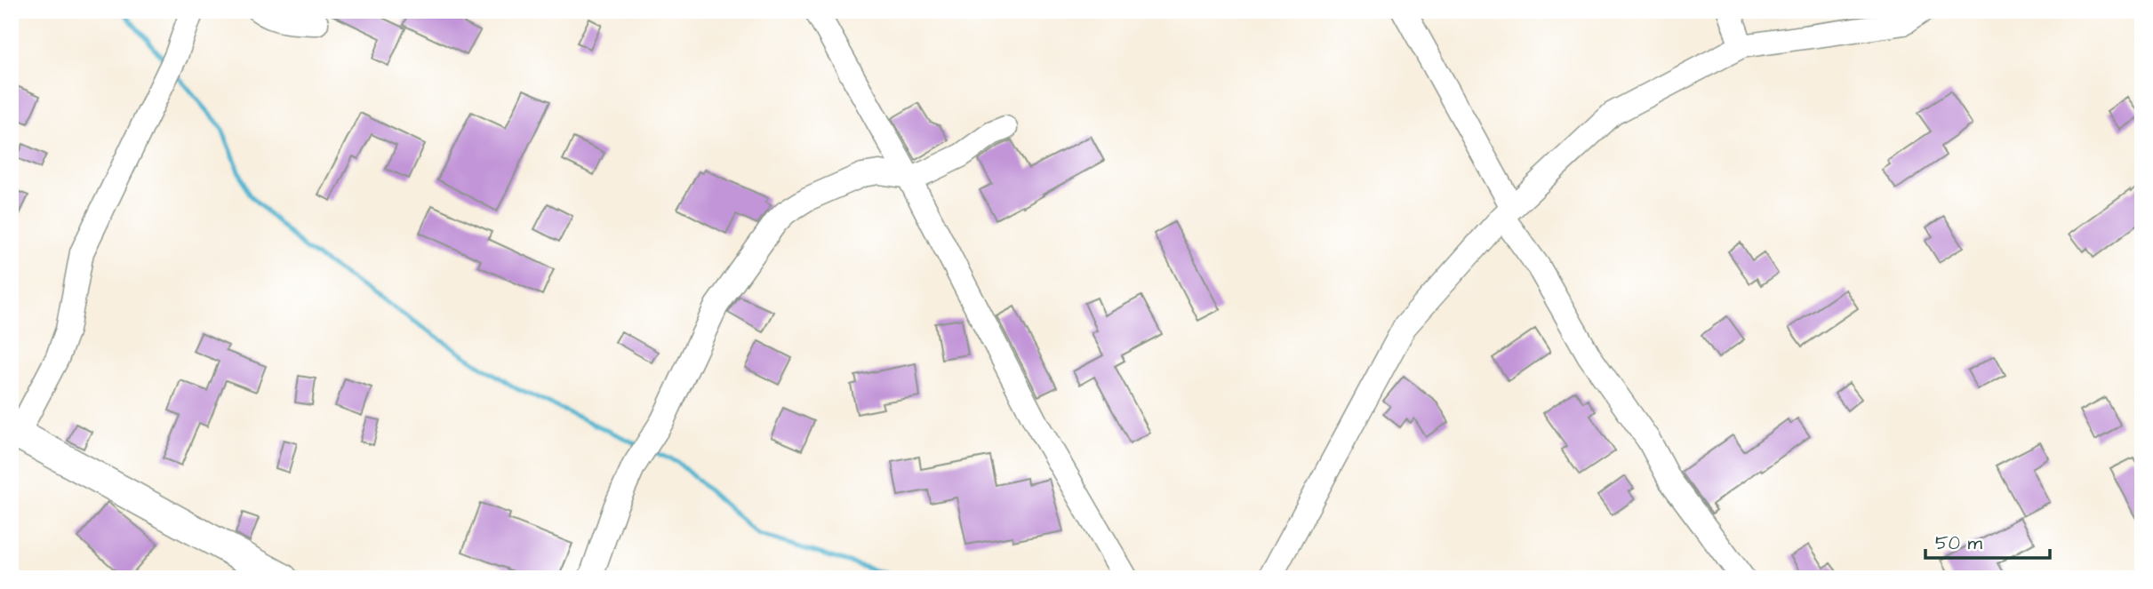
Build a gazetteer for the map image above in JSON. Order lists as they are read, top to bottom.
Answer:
{
  "scale_bar": "50 m"
}
